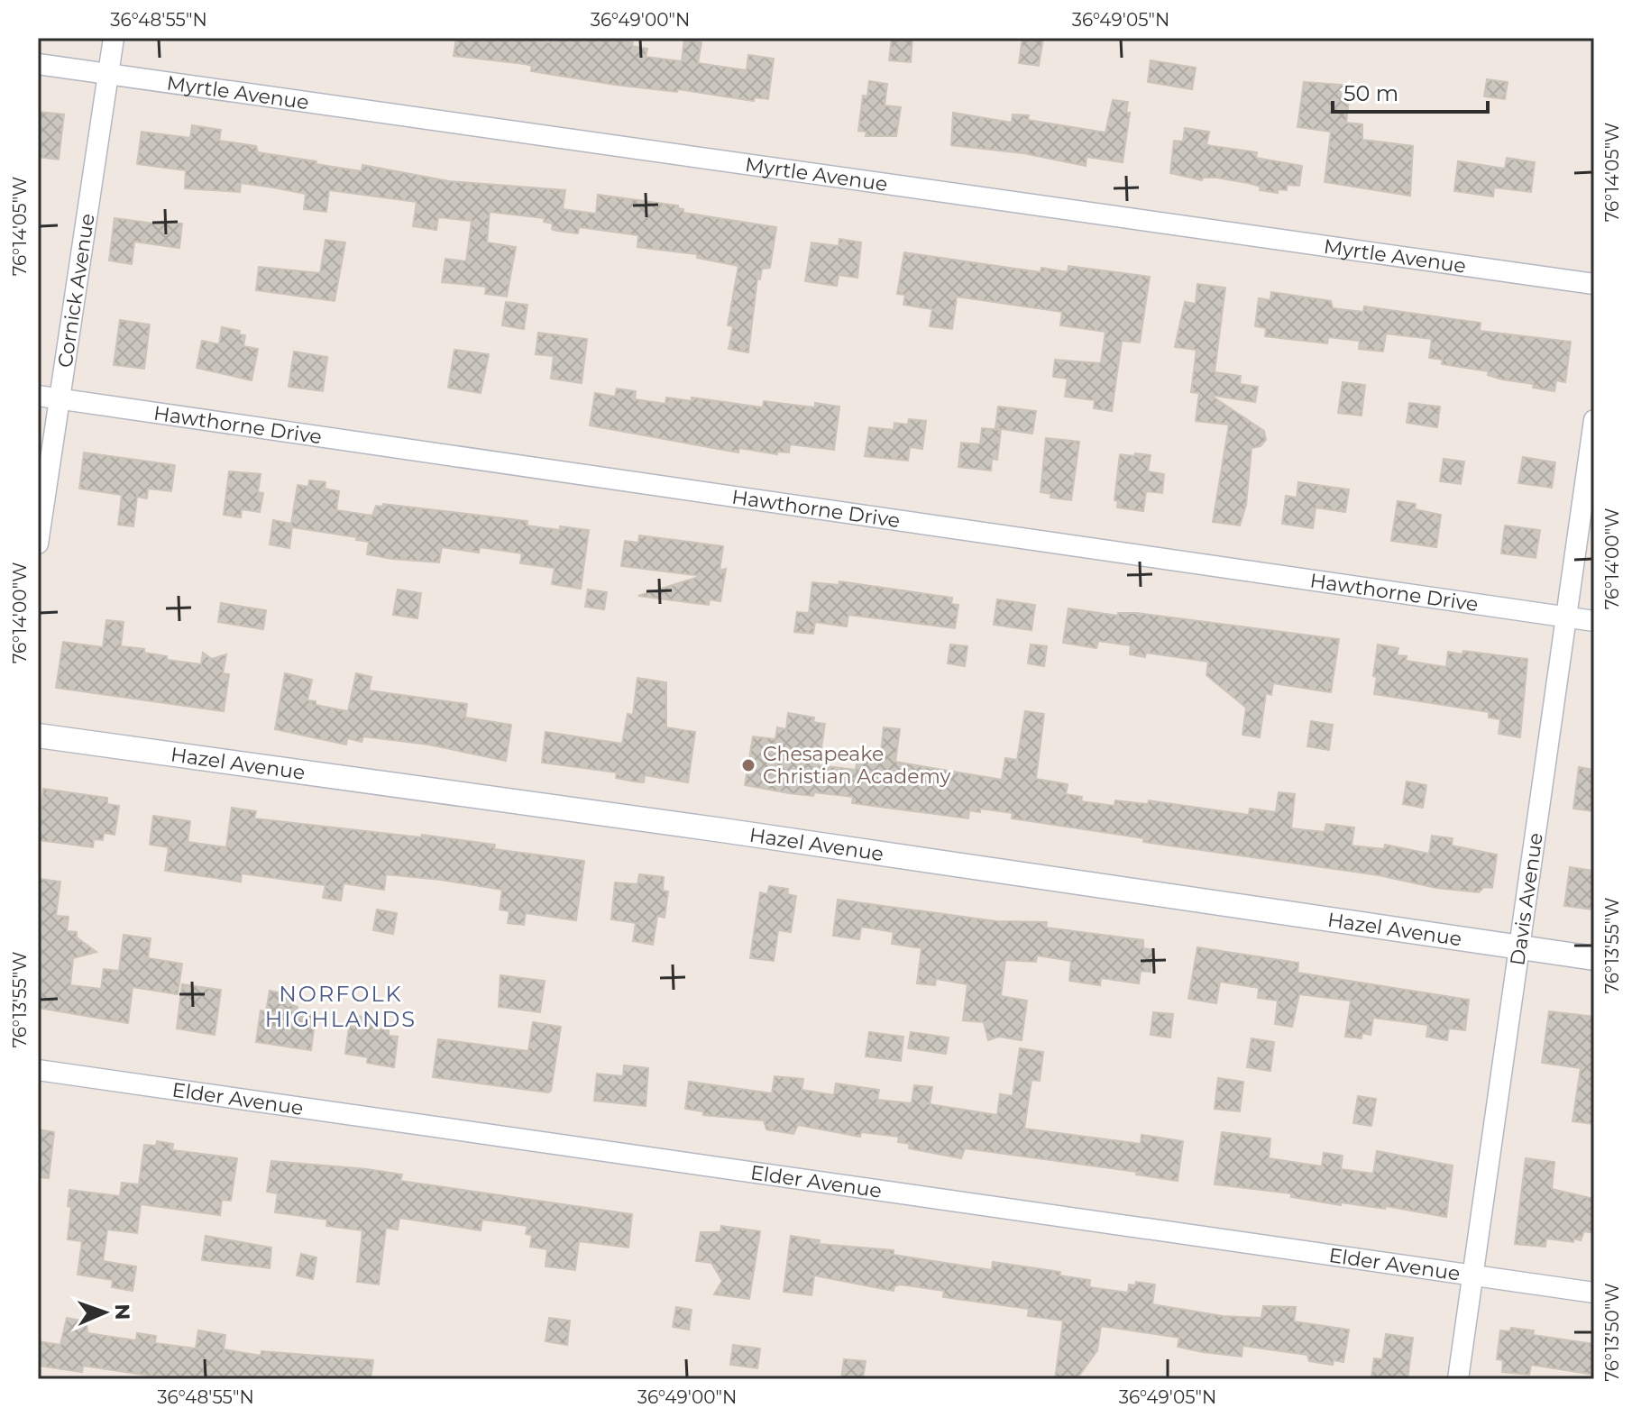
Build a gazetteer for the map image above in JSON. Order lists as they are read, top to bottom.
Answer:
{
  "streets": {
    "street": [
      "Myrtle Avenue",
      "Cornick Avenue",
      "Hawthorne Drive",
      "Hazel Avenue",
      "Davis Avenue",
      "Elder Avenue"
    ]
  },
  "crossings": [
    ["Myrtle Avenue", "Cornick Avenue"],
    ["Cornick Avenue", "Hawthorne Drive"],
    ["Hawthorne Drive", "Davis Avenue"],
    ["Hazel Avenue", "Davis Avenue"],
    ["Davis Avenue", "Elder Avenue"]
  ],
  "districts": ["NORFOLK HIGHLANDS"],
  "places": ["Chesapeake Christian Academy"],
  "scale_bar": "50 m",
  "north": "right",
  "coordinates": [
    "36°48'55\"N",
    "36°49'00\"N",
    "36°49'05\"N",
    "76°14'05\"W",
    "76°14'00\"W",
    "76°13'55\"W",
    "76°13'50\"W"
  ]
}
